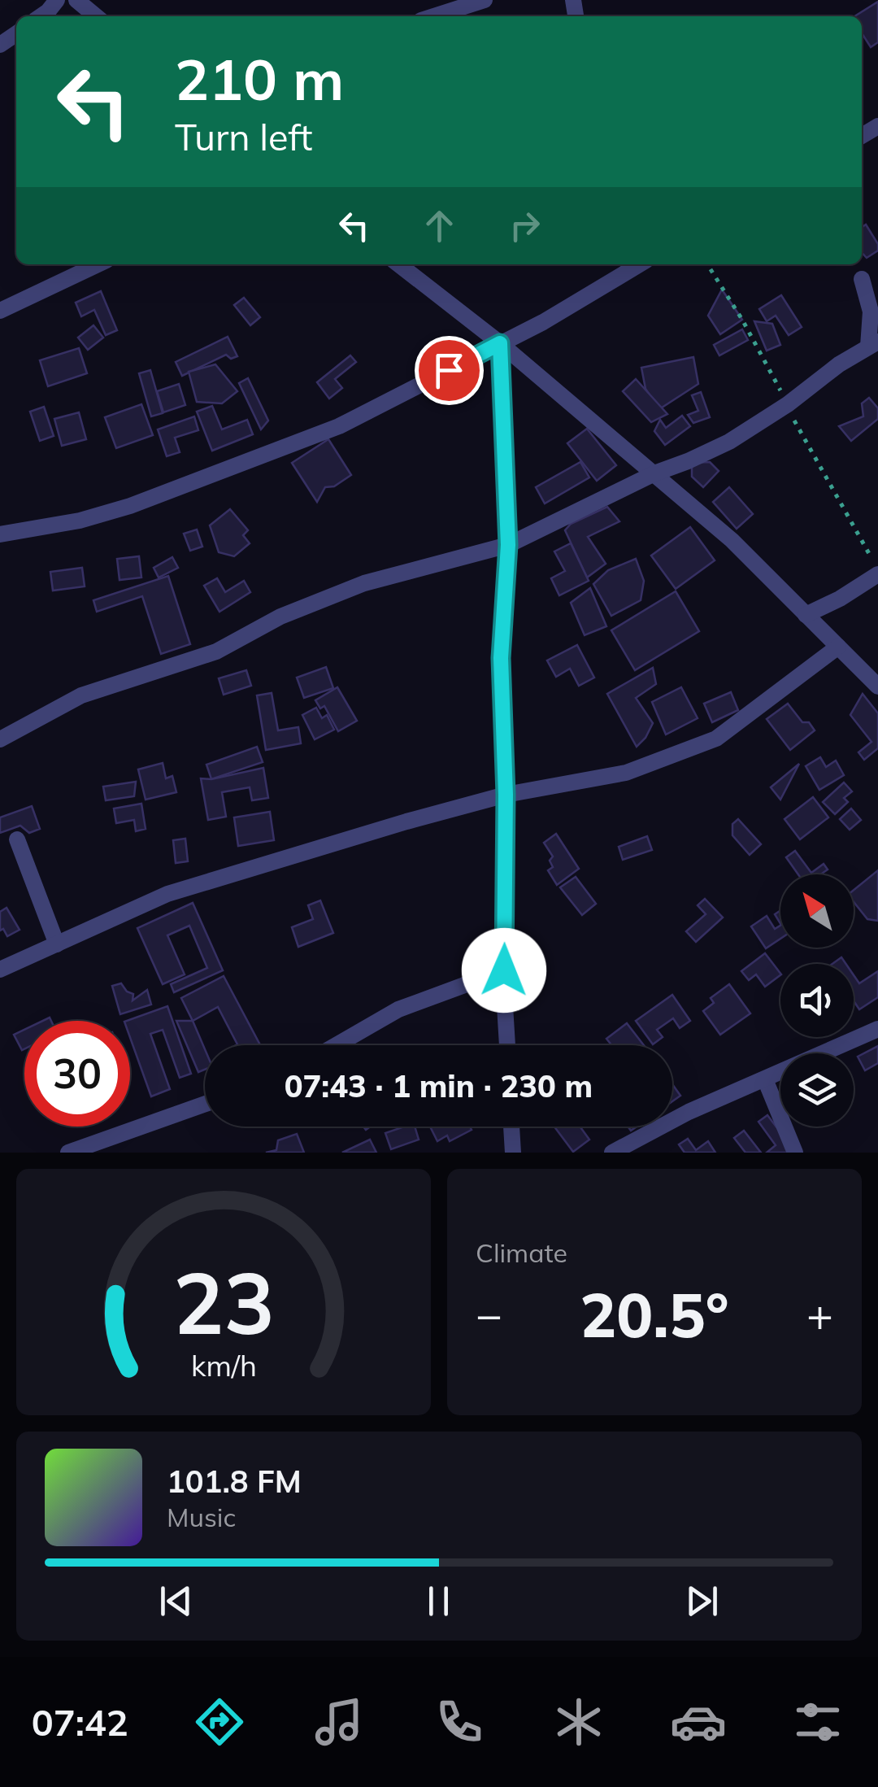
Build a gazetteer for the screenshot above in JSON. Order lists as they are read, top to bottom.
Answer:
{
  "north": "top left",
  "page": {
    "turn": ["210 m", "Turn left"],
    "limit": "30",
    "trip": "07:43 · 1 min · 230 m",
    "tile": "Climate",
    "heat": ["−", "20.5°", "+"],
    "song": ["101.8 FM", "Music"],
    "tabs": "07:42",
    "gauge": ["23", "km/h"]
  }
}
